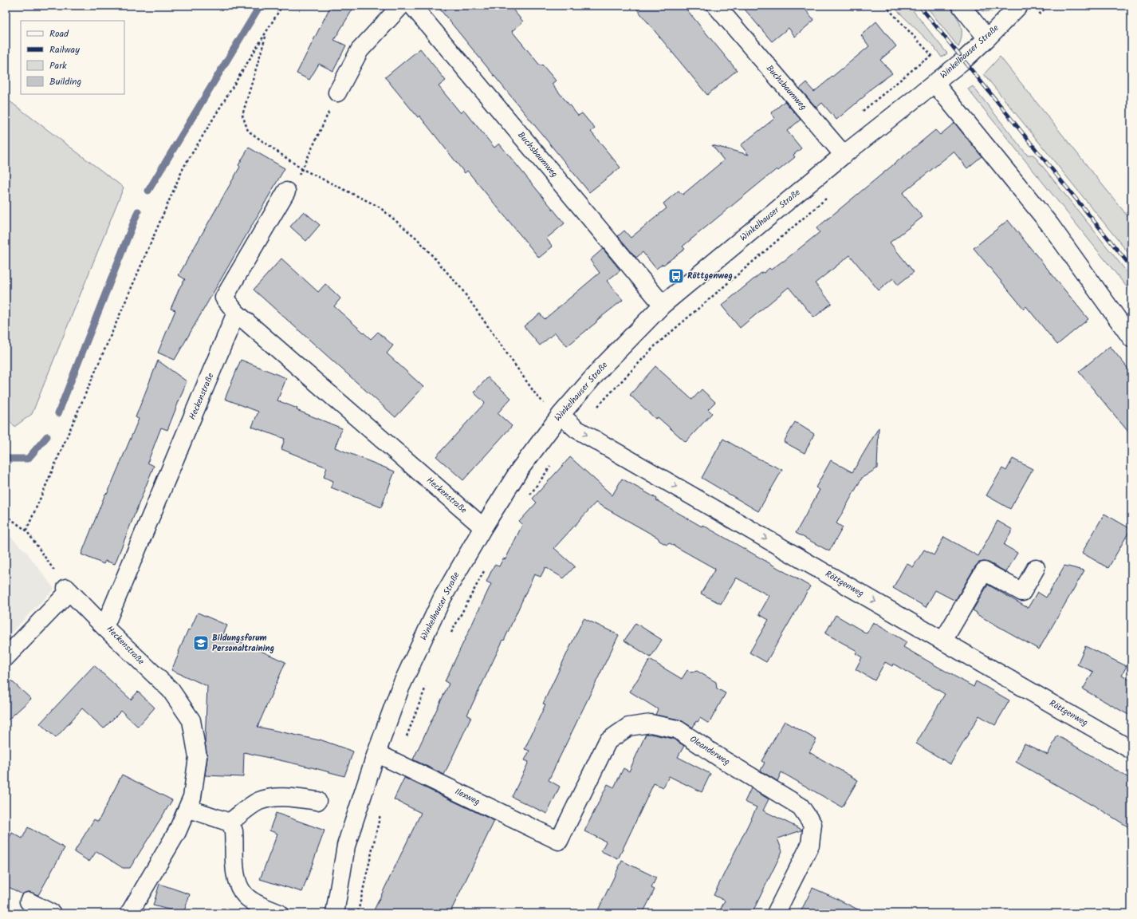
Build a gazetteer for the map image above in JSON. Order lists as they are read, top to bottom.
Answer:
{
  "streets": {
    "street": [
      "Winkelhauser Straße",
      "Buchsbaumweg",
      "Heckenstraße",
      "Röttgenweg",
      "Oleanderweg",
      "Ilexweg"
    ]
  },
  "crossings": [
    ["Winkelhauser Straße", "Buchsbaumweg"],
    ["Winkelhauser Straße", "Heckenstraße"],
    ["Winkelhauser Straße", "Röttgenweg"],
    ["Winkelhauser Straße", "Ilexweg"],
    ["Oleanderweg", "Ilexweg"]
  ],
  "one_way": ["Röttgenweg"],
  "places": {
    "bus stop": ["Röttgenweg"],
    "school or university": ["Bildungsforum Personaltraining"]
  },
  "legend": [
    "Road",
    "Railway",
    "Park",
    "Building"
  ]
}
